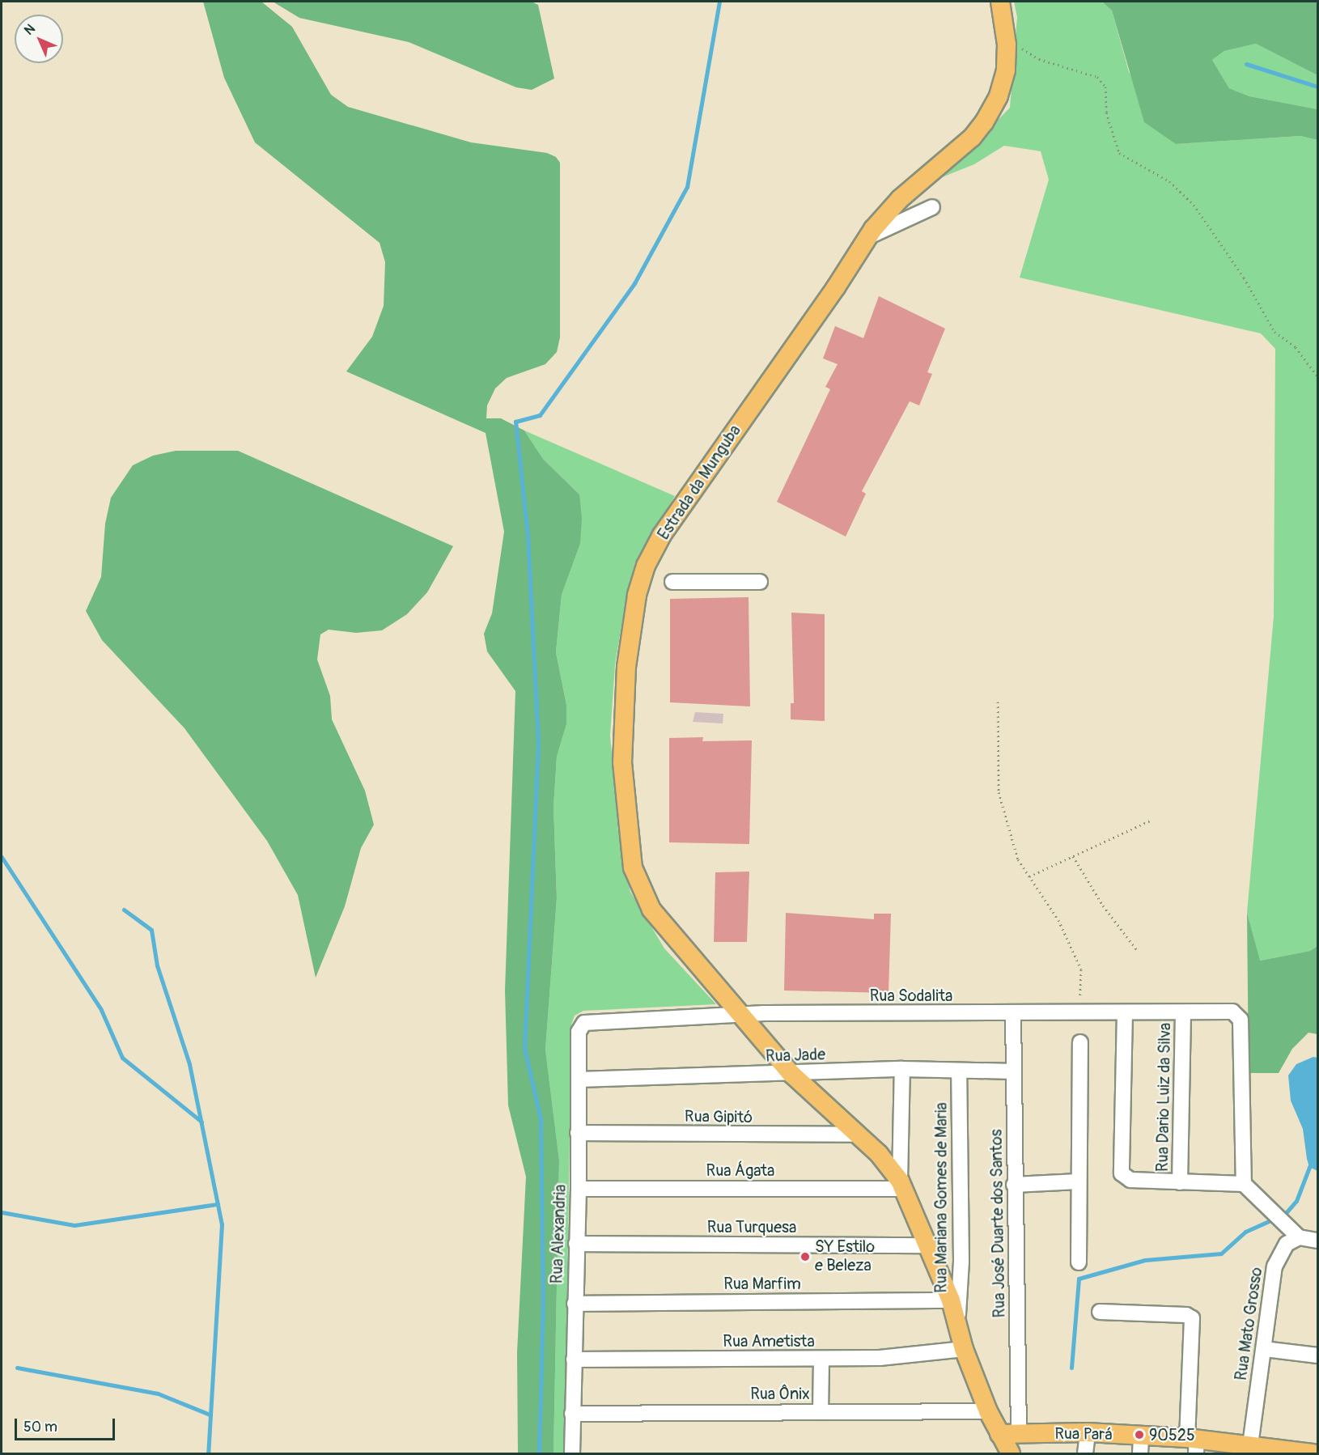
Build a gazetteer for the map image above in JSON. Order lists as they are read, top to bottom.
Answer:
{
  "streets": {
    "main road": ["Estrada da Munguba", "Rua Pará"],
    "street": [
      "Rua Sodalita",
      "Rua Jade",
      "Rua Dario Luiz da Silva",
      "Rua Gipitó",
      "Rua Ágata",
      "Rua Mariana Gomes de Maria",
      "Rua José Duarte dos Santos",
      "Rua Turquesa",
      "Rua Alexandria",
      "Rua Marfim",
      "Rua Mato Grosso",
      "Rua Ametista",
      "Rua Ônix"
    ]
  },
  "crossings": [
    ["Estrada da Munguba", "Rua Sodalita"],
    ["Estrada da Munguba", "Rua Jade"],
    ["Estrada da Munguba", "Rua Gipitó"],
    ["Estrada da Munguba", "Rua Ágata"],
    ["Estrada da Munguba", "Rua Mariana Gomes de Maria"],
    ["Estrada da Munguba", "Rua Turquesa"],
    ["Estrada da Munguba", "Rua Marfim"],
    ["Estrada da Munguba", "Rua Ametista"],
    ["Estrada da Munguba", "Rua Ônix"],
    ["Estrada da Munguba", "Rua Pará"],
    ["Rua Sodalita", "Rua Dario Luiz da Silva"],
    ["Rua Sodalita", "Rua José Duarte dos Santos"],
    ["Rua Sodalita", "Rua Alexandria"],
    ["Rua Jade", "Rua Mariana Gomes de Maria"],
    ["Rua Jade", "Rua José Duarte dos Santos"],
    ["Rua Jade", "Rua Alexandria"],
    ["Rua Gipitó", "Rua Alexandria"],
    ["Rua Ágata", "Rua Alexandria"],
    ["Rua José Duarte dos Santos", "Rua Pará"],
    ["Rua Turquesa", "Rua Alexandria"],
    ["Rua Alexandria", "Rua Marfim"],
    ["Rua Alexandria", "Rua Ametista"],
    ["Rua Alexandria", "Rua Ônix"],
    ["Rua Mato Grosso", "Rua Pará"]
  ],
  "places": ["SY Estilo e Beleza", "90525"],
  "scale_bar": "50 m",
  "north": "top left"
}
